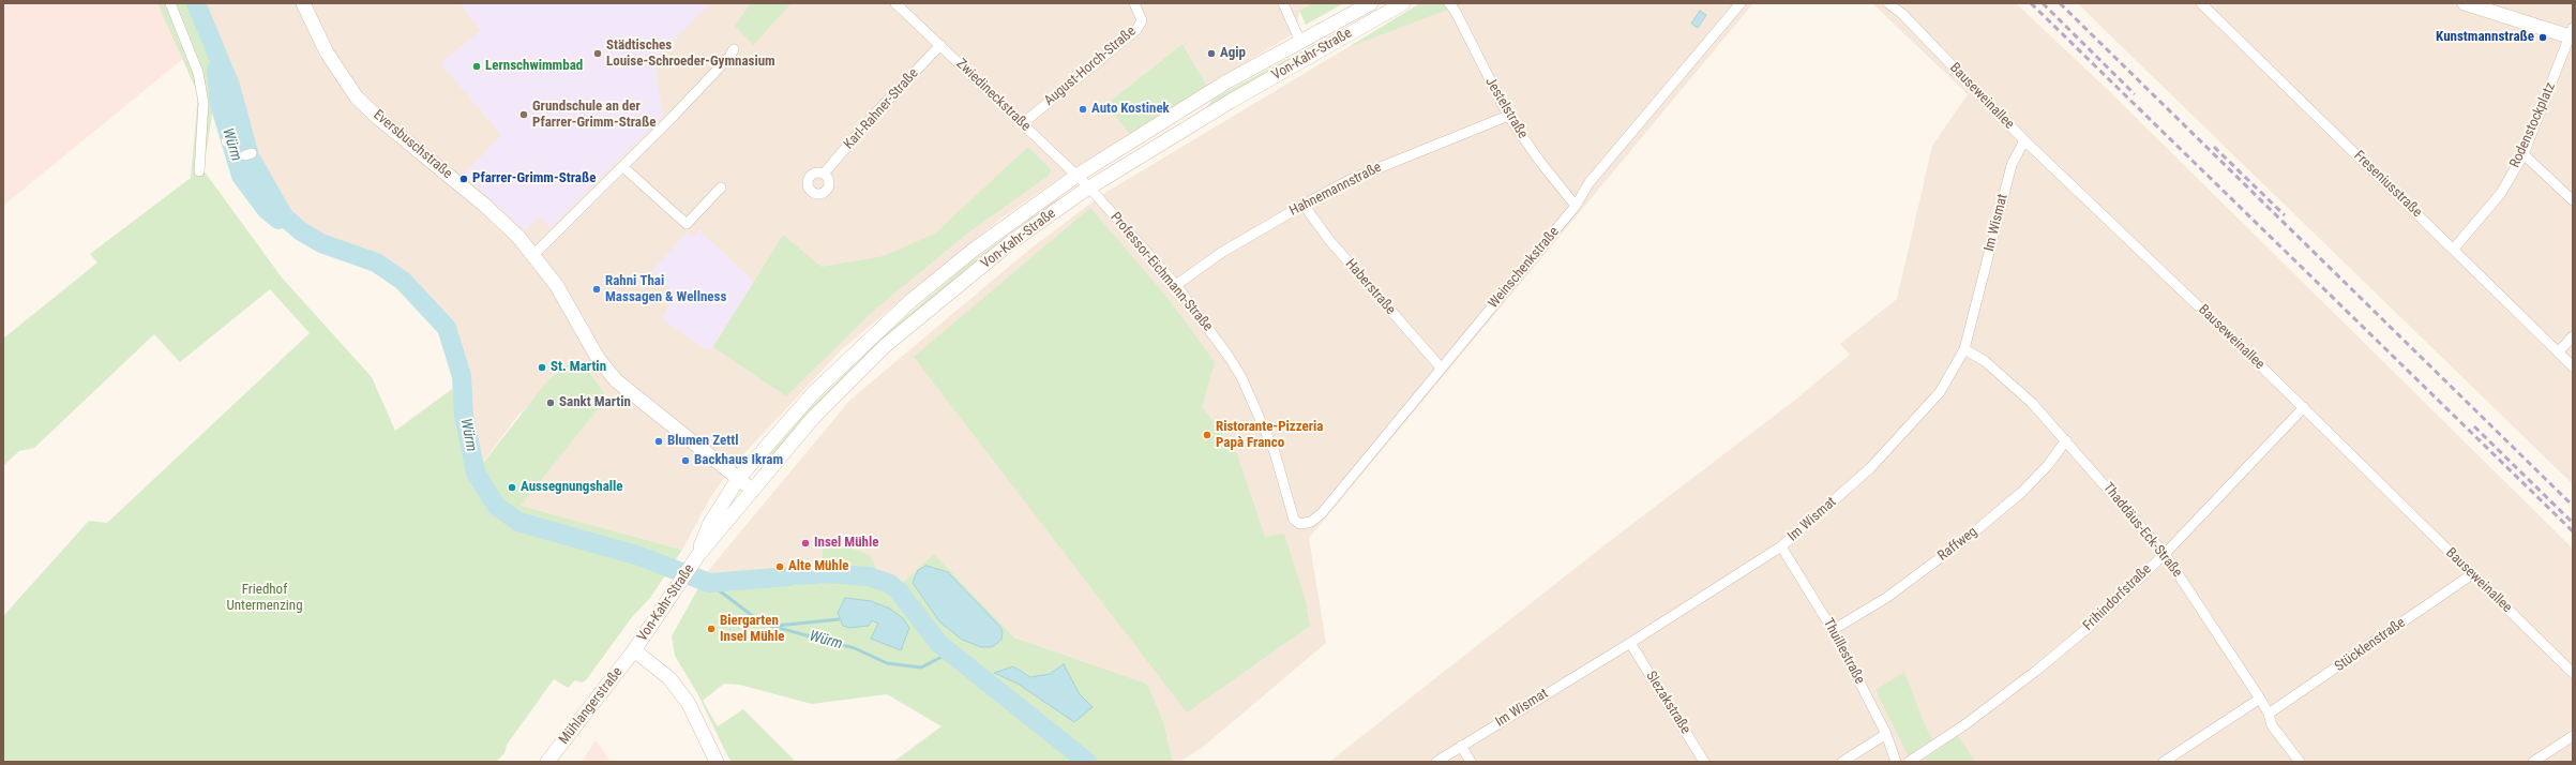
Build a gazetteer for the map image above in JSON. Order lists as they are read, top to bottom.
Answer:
{
  "streets": {
    "main road": ["Von-Kahr-Straße", "Eversbuschstraße", "Mühlangerstraße"],
    "street": [
      "August-Horch-Straße",
      "Zwiedineckstraße",
      "Bauseweinallee",
      "Jestelstraße",
      "Karl-Rahner-Straße",
      "Rodenstockplatz",
      "Freseniusstraße",
      "Hahnemannstraße",
      "Im Wismat",
      "Weinschenkstraße",
      "Professor-Eichmann-Straße",
      "Haberstraße",
      "Thaddäus-Eck-Straße",
      "Raffweg",
      "Frihindorfstraße",
      "Stücklenstraße",
      "Thuillestraße",
      "Slezakstraße"
    ]
  },
  "crossings": [
    ["Von-Kahr-Straße", "Zwiedineckstraße"],
    ["Von-Kahr-Straße", "Eversbuschstraße"],
    ["Von-Kahr-Straße", "Professor-Eichmann-Straße"],
    ["Von-Kahr-Straße", "Mühlangerstraße"],
    ["August-Horch-Straße", "Zwiedineckstraße"],
    ["Zwiedineckstraße", "Karl-Rahner-Straße"],
    ["Zwiedineckstraße", "Professor-Eichmann-Straße"],
    ["Bauseweinallee", "Im Wismat"],
    ["Bauseweinallee", "Frihindorfstraße"],
    ["Bauseweinallee", "Stücklenstraße"],
    ["Jestelstraße", "Hahnemannstraße"],
    ["Jestelstraße", "Weinschenkstraße"],
    ["Rodenstockplatz", "Freseniusstraße"],
    ["Hahnemannstraße", "Professor-Eichmann-Straße"],
    ["Hahnemannstraße", "Haberstraße"],
    ["Im Wismat", "Thaddäus-Eck-Straße"],
    ["Im Wismat", "Thuillestraße"],
    ["Im Wismat", "Slezakstraße"],
    ["Weinschenkstraße", "Professor-Eichmann-Straße"],
    ["Weinschenkstraße", "Haberstraße"],
    ["Thaddäus-Eck-Straße", "Raffweg"],
    ["Thaddäus-Eck-Straße", "Frihindorfstraße"],
    ["Thaddäus-Eck-Straße", "Stücklenstraße"],
    ["Raffweg", "Thuillestraße"]
  ],
  "water": ["Würm"],
  "parks": ["Friedhof Untermenzing"],
  "places": [
    "Kunstmannstraße",
    "Städtisches Louise-Schroeder-Gymnasium",
    "Agip",
    "Lernschwimmbad",
    "Auto Kostinek",
    "Grundschule an der Pfarrer-Grimm-Straße",
    "Pfarrer-Grimm-Straße",
    "Rahni Thai Massagen & Wellness",
    "St. Martin",
    "Sankt Martin",
    "Ristorante-Pizzeria Papà Franco",
    "Blumen Zettl",
    "Backhaus Ikram",
    "Aussegnungshalle",
    "Insel Mühle",
    "Alte Mühle",
    "Biergarten Insel Mühle"
  ]
}
